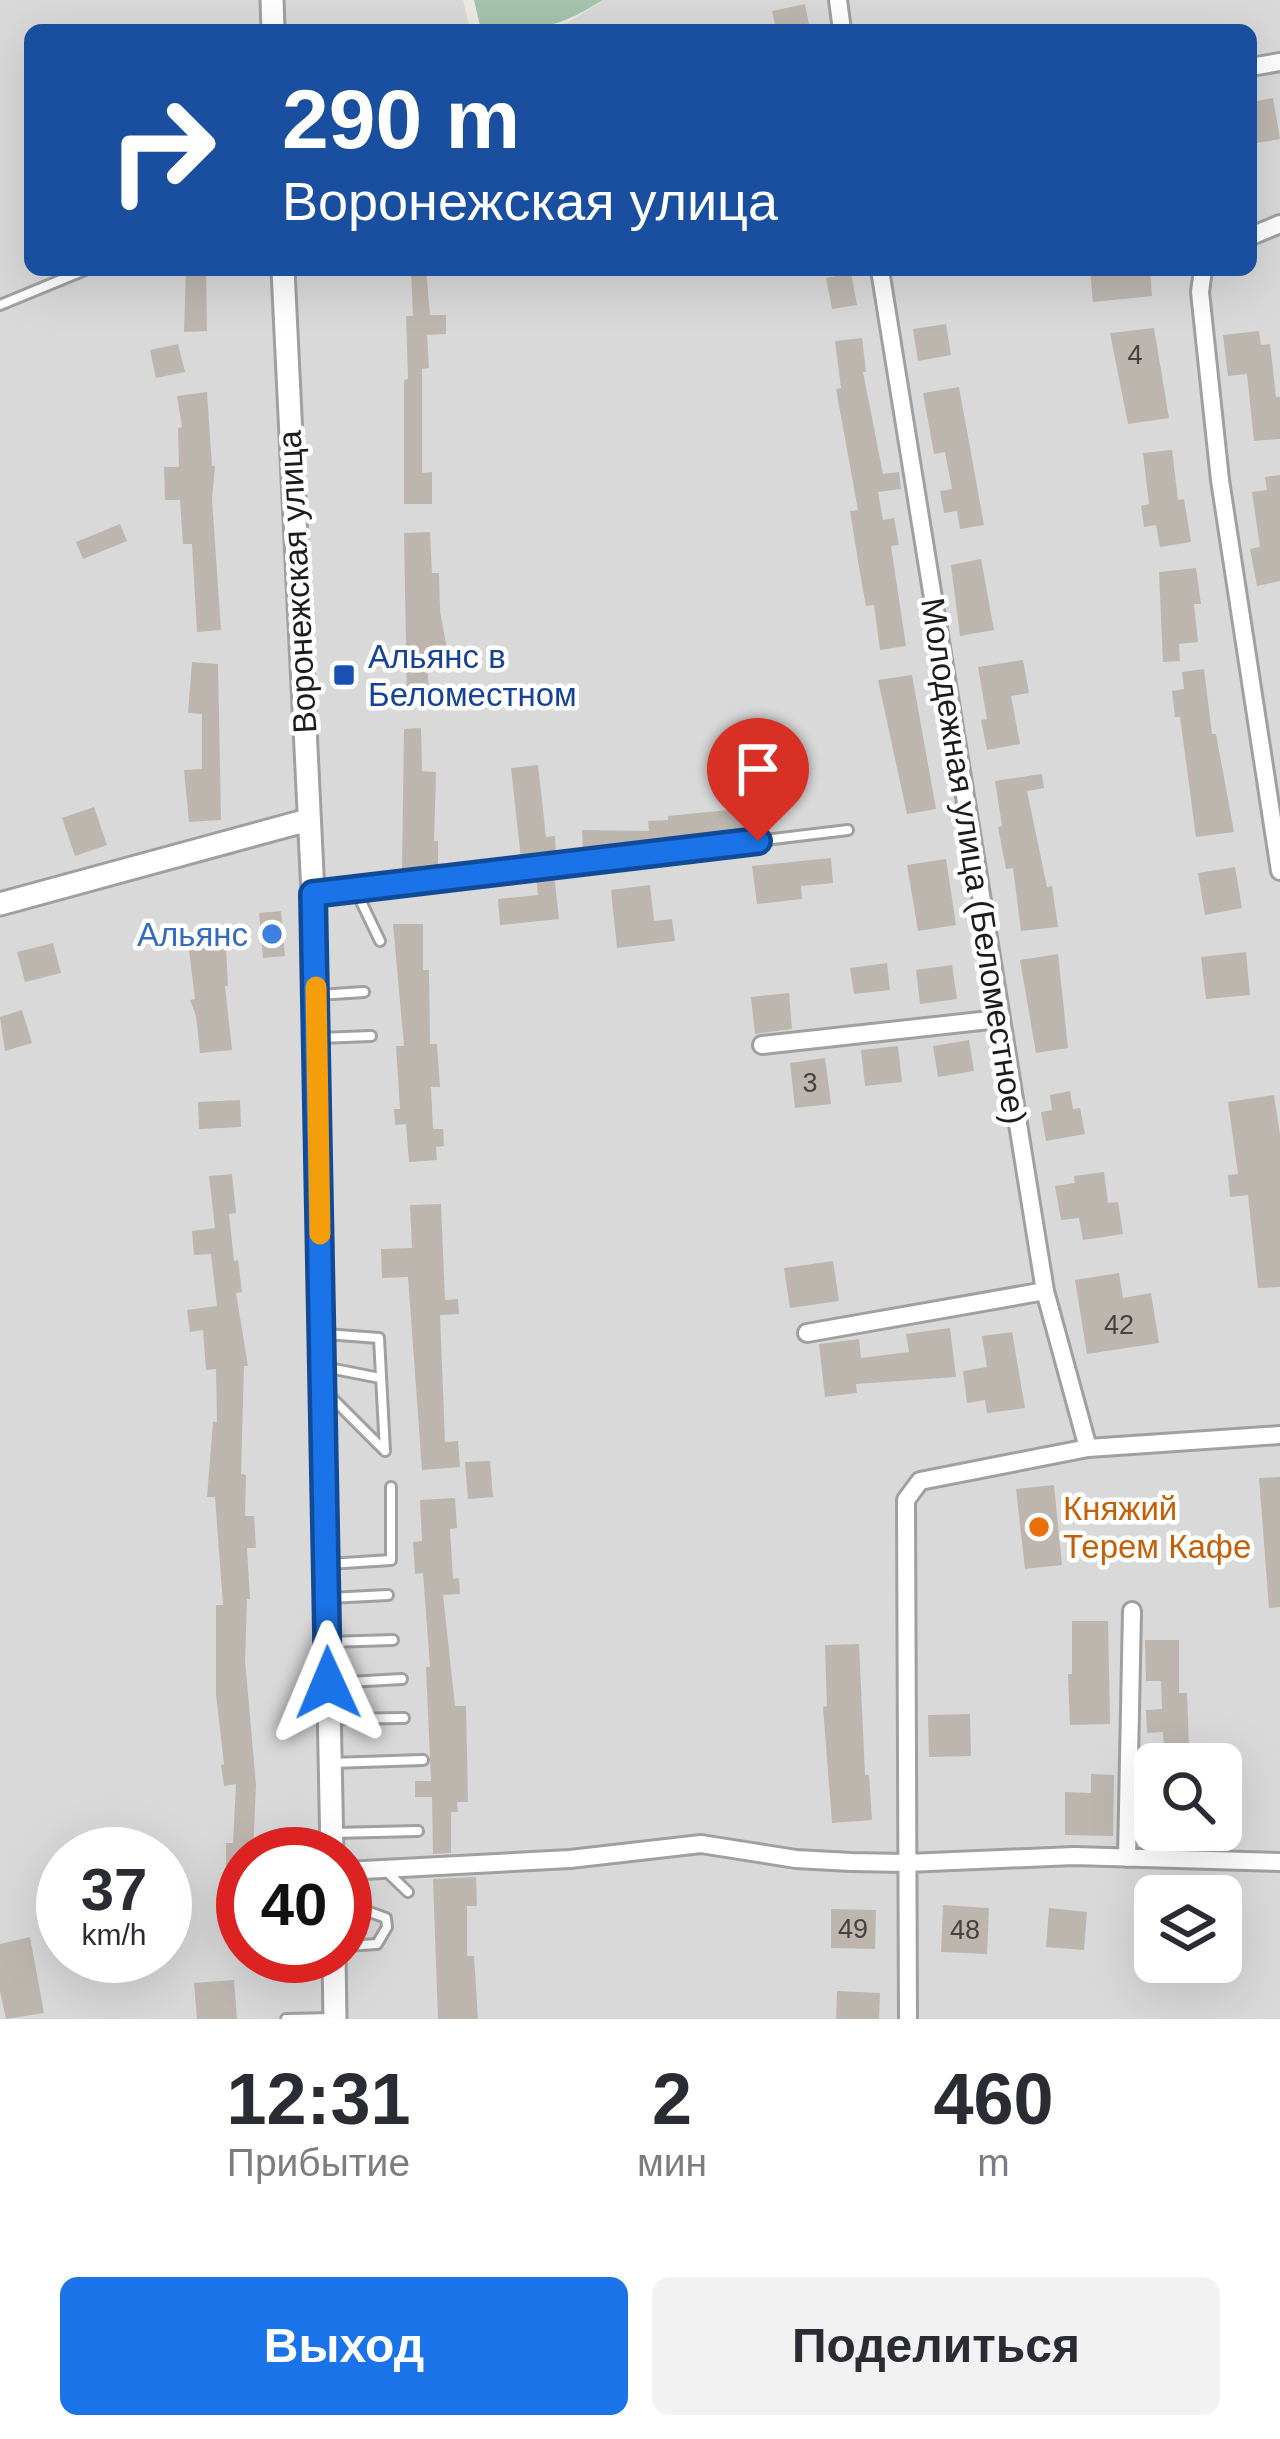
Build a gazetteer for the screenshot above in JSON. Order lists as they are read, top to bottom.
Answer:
{
  "streets": {
    "street": ["Воронежская улица", "Молодежная улица (Беломестное)"]
  },
  "places": {
    "transit": ["Альянс в Беломестном"],
    "other": ["Альянс", "Княжий Терем Кафе"]
  },
  "house_numbers": [
    "4",
    "3",
    "42",
    "49",
    "48"
  ],
  "page": {
    "turn": ["290 m", "Воронежская улица"],
    "speed": "37 km/h",
    "limit": "40",
    "eta": [
      "12:31",
      "Прибытие",
      "2",
      "мин",
      "460",
      "m"
    ],
    "buttons": ["Выход", "Поделиться"]
  }
}
